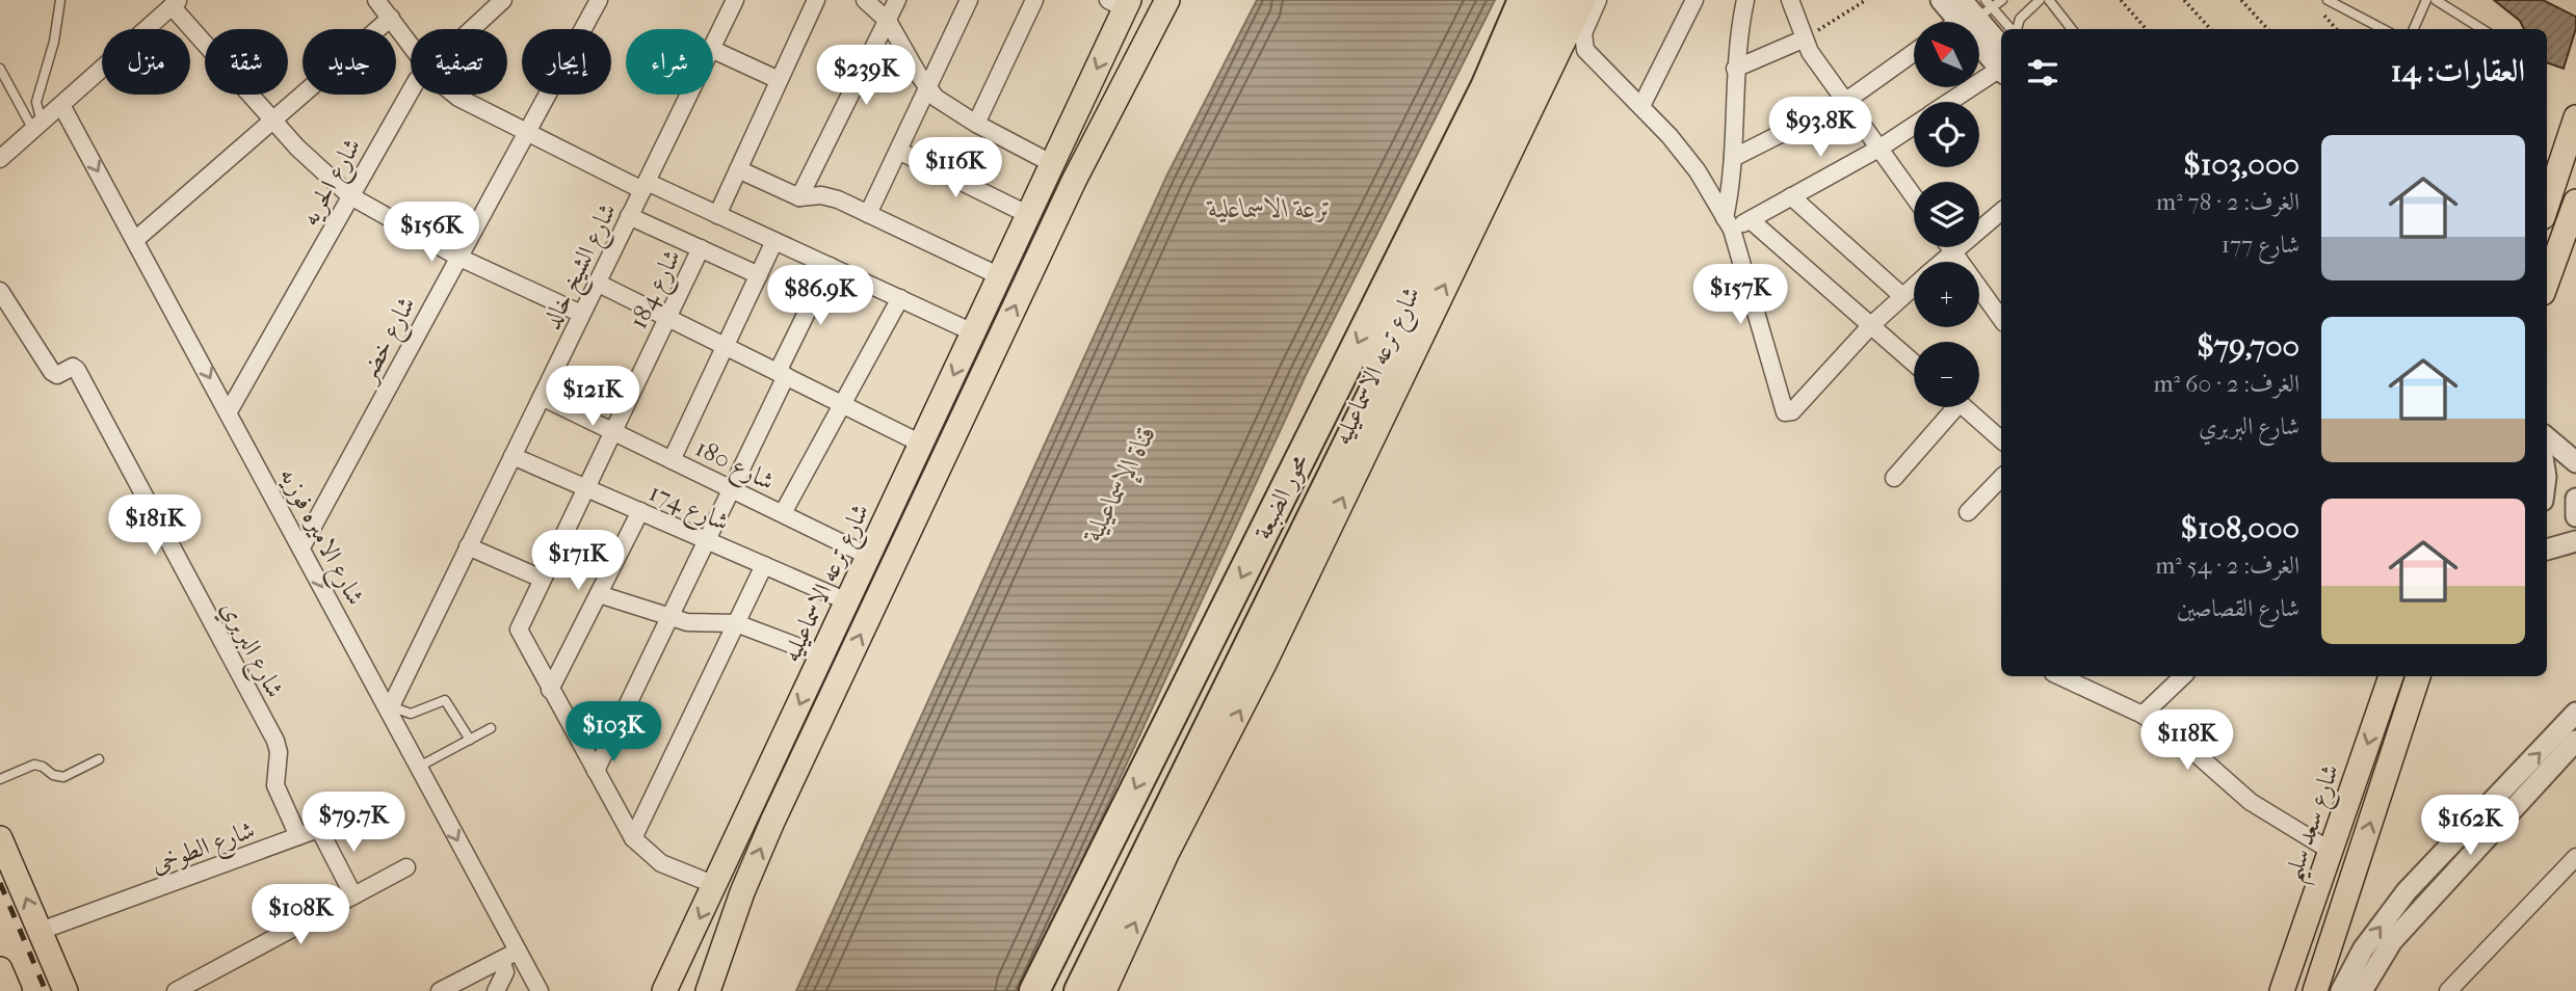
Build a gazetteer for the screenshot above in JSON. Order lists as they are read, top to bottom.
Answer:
{
  "streets": {
    "highway": ["محور الضبعة"],
    "main road": ["شارع ترعه الاسماعيليه", "شارع سعد سليم"],
    "street": [
      "شارع الحريه",
      "شارع الشيخ خالد",
      "شارع 184",
      "شارع خضر",
      "شارع 180",
      "شارع 174",
      "شارع الاميره فوزيه",
      "شارع البربري",
      "شارع الطوخى"
    ]
  },
  "crossings": [
    ["شارع الحريه", "شارع الاميره فوزيه"],
    ["شارع الشيخ خالد", "شارع 180"],
    ["شارع الشيخ خالد", "شارع 174"],
    ["شارع الشيخ خالد", "شارع الاميره فوزيه"],
    ["شارع 184", "شارع 180"],
    ["شارع 184", "شارع 174"],
    ["شارع خضر", "شارع الاميره فوزيه"],
    ["شارع ترعه الاسماعيليه", "شارع 180"],
    ["شارع ترعه الاسماعيليه", "محور الضبعة"],
    ["شارع ترعه الاسماعيليه", "شارع 174"],
    ["شارع البربري", "شارع الطوخى"]
  ],
  "one_way": ["شارع الاميره فوزيه"],
  "water": ["ترعة الاسماعلية", "قناة الإسماعيلية"],
  "north": "top left",
  "page": {
    "map_buttons": ["+", "−"],
    "chip": [
      "شراء",
      "إيجار",
      "تصفية",
      "جديد",
      "شقة",
      "منزل"
    ],
    "heading": "العقارات: 14",
    "price": [
      "$239K",
      "$93.8K",
      "$116K",
      "$156K",
      "$157K",
      "$86.9K",
      "$121K",
      "$181K",
      "$171K",
      "$103K",
      "$118K",
      "$79.7K",
      "$162K",
      "$108K"
    ],
    "list": [
      {
        "name": "$103,000",
        "note": "الغرف: 2 · 78 m² · شارع 177"
      },
      {
        "name": "$79,700",
        "note": "الغرف: 2 · 60 m² · شارع البربري"
      },
      {
        "name": "$108,000",
        "note": "الغرف: 2 · 54 m² · شارع القصاصين"
      }
    ]
  }
}
